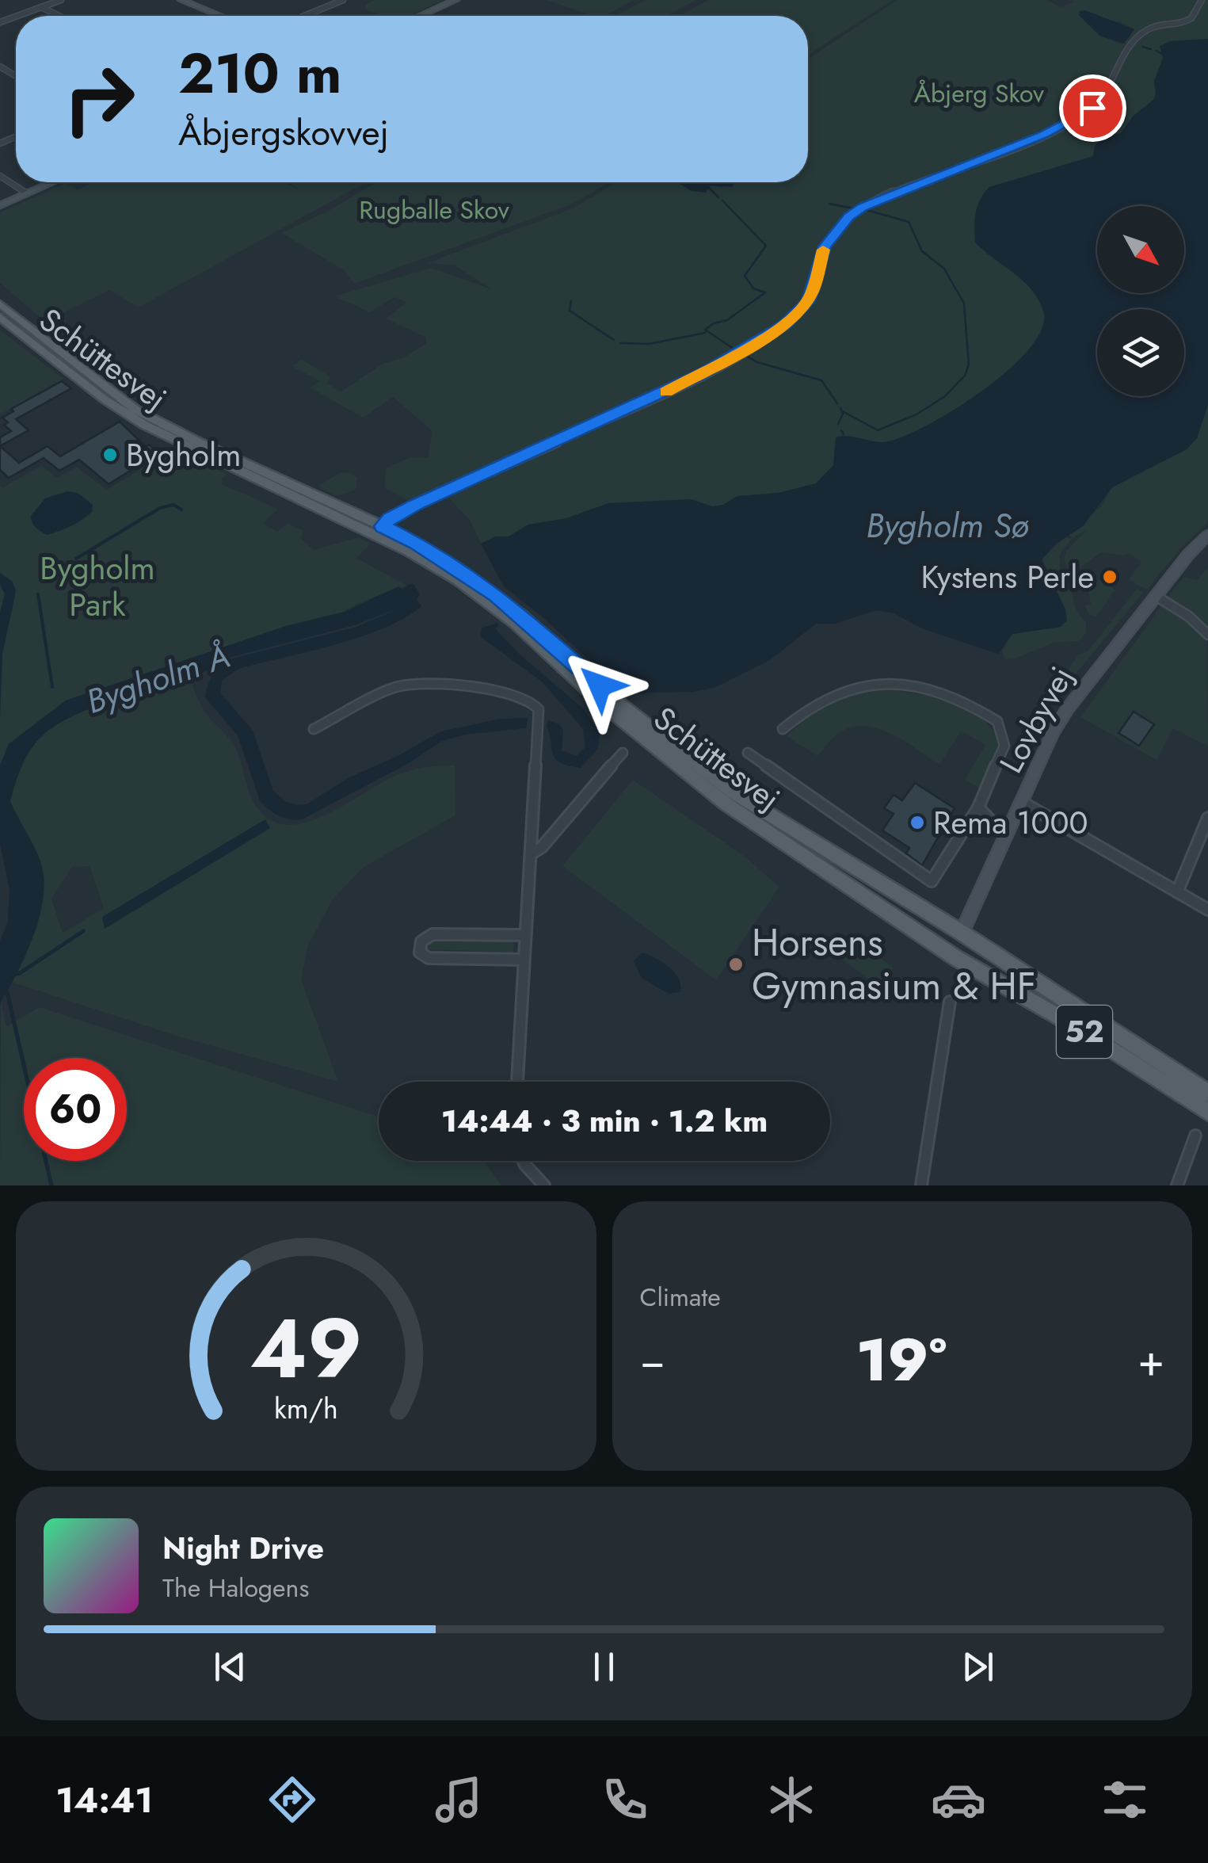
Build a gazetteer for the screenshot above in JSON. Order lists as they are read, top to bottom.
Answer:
{
  "streets": {
    "main road": ["Schüttesvej", "52"],
    "street": ["Lovbyvej"]
  },
  "crossings": [
    ["Schüttesvej", "Lovbyvej"]
  ],
  "water": ["Bygholm Sø", "Bygholm Å"],
  "parks": ["Åbjerg Skov", "Rugballe Skov", "Bygholm Park"],
  "places": [
    "Bygholm",
    "Kystens Perle",
    "Rema 1000",
    "Horsens Gymnasium & HF"
  ],
  "north": "bottom right",
  "page": {
    "turn": ["210 m", "Åbjergskovvej"],
    "limit": "60",
    "trip": "14:44 · 3 min · 1.2 km",
    "tile": "Climate",
    "heat": ["−", "19°", "+"],
    "song": ["Night Drive", "The Halogens"],
    "tabs": "14:41",
    "gauge": ["49", "km/h"]
  }
}
